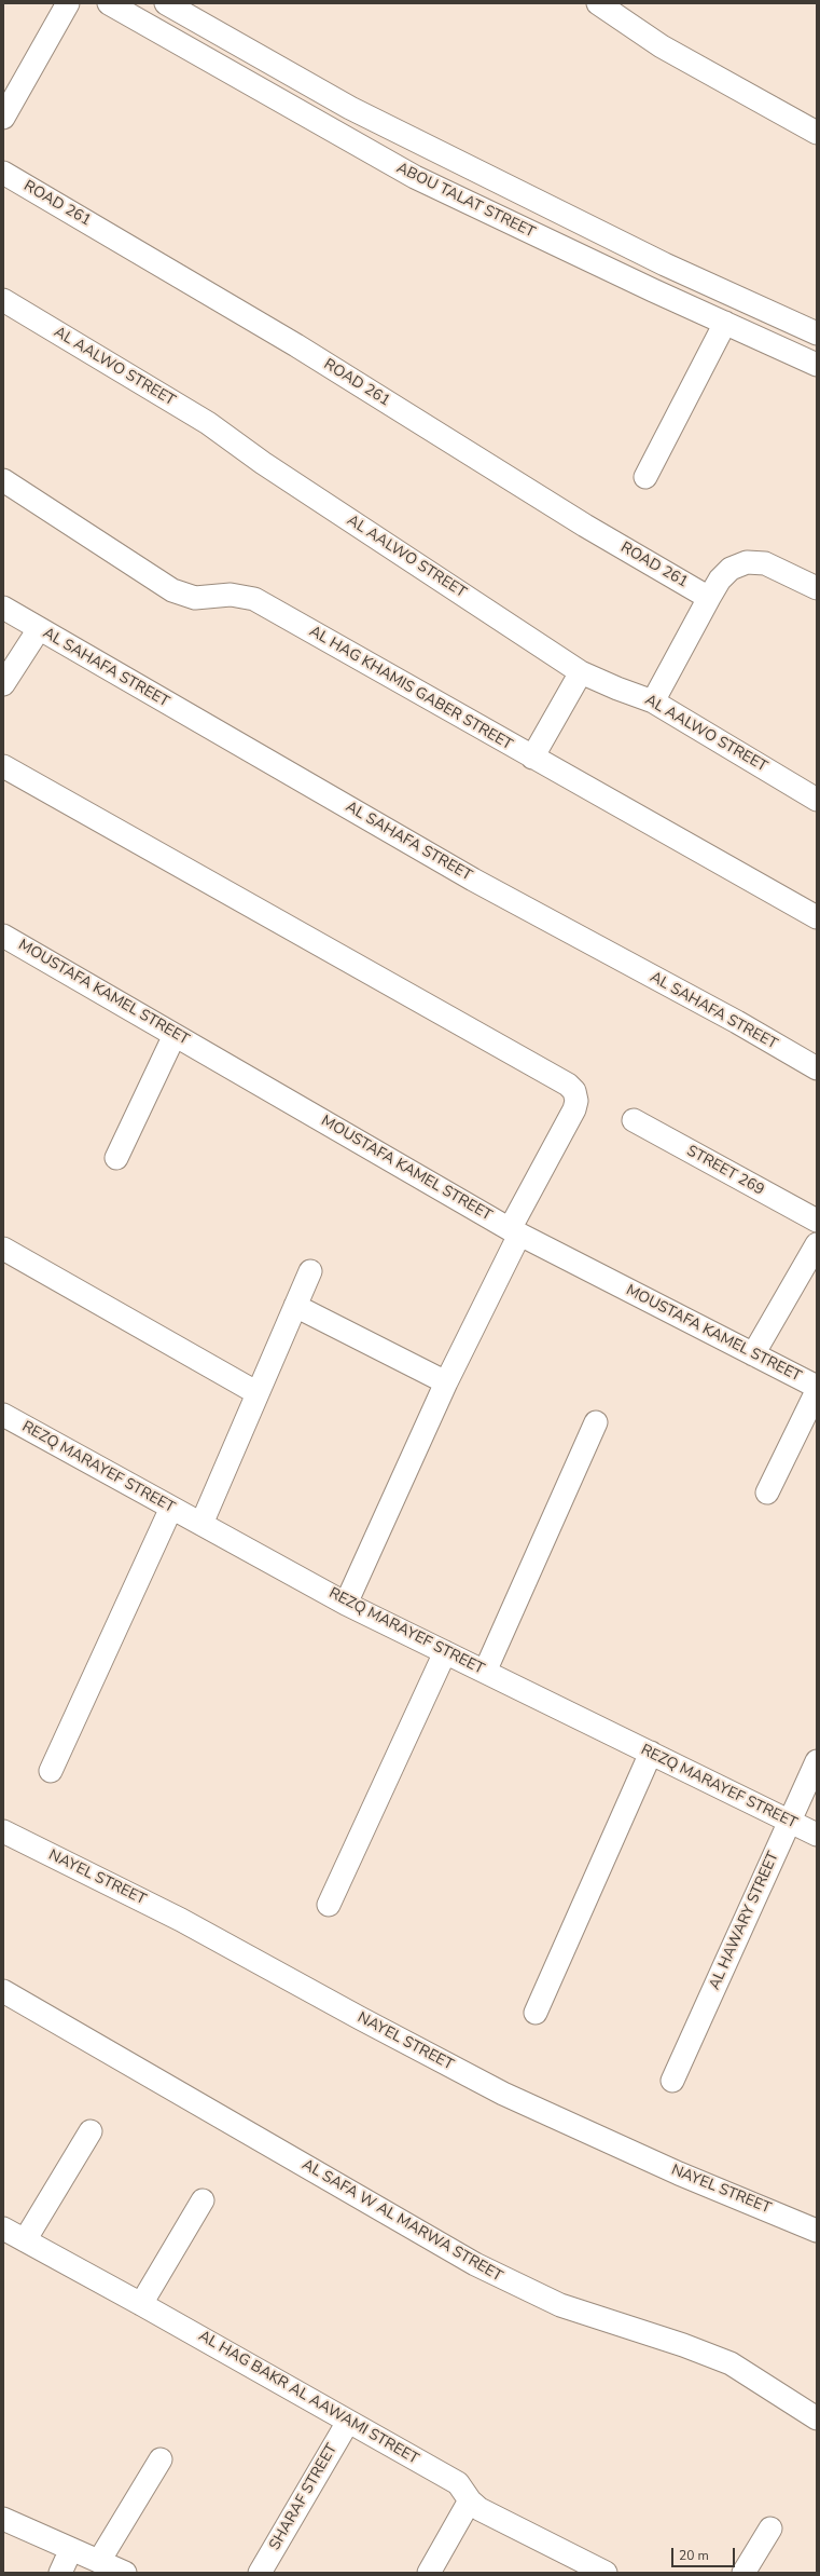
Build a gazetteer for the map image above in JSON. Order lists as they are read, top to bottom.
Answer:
{
  "streets": {
    "street": [
      "ABOU TALAT STREET",
      "ROAD 261",
      "AL AALWO STREET",
      "AL SAHAFA STREET",
      "AL HAG KHAMIS GABER STREET",
      "MOUSTAFA KAMEL STREET",
      "STREET 269",
      "REZQ MARAYEF STREET",
      "NAYEL STREET",
      "AL HAWARY STREET",
      "AL SAFA W AL MARWA STREET",
      "AL HAG BAKR AL AAWAMI STREET",
      "SHARAF STREET"
    ]
  },
  "crossings": [
    ["REZQ MARAYEF STREET", "AL HAWARY STREET"],
    ["AL HAG BAKR AL AAWAMI STREET", "SHARAF STREET"]
  ],
  "scale_bar": "20 m"
}
